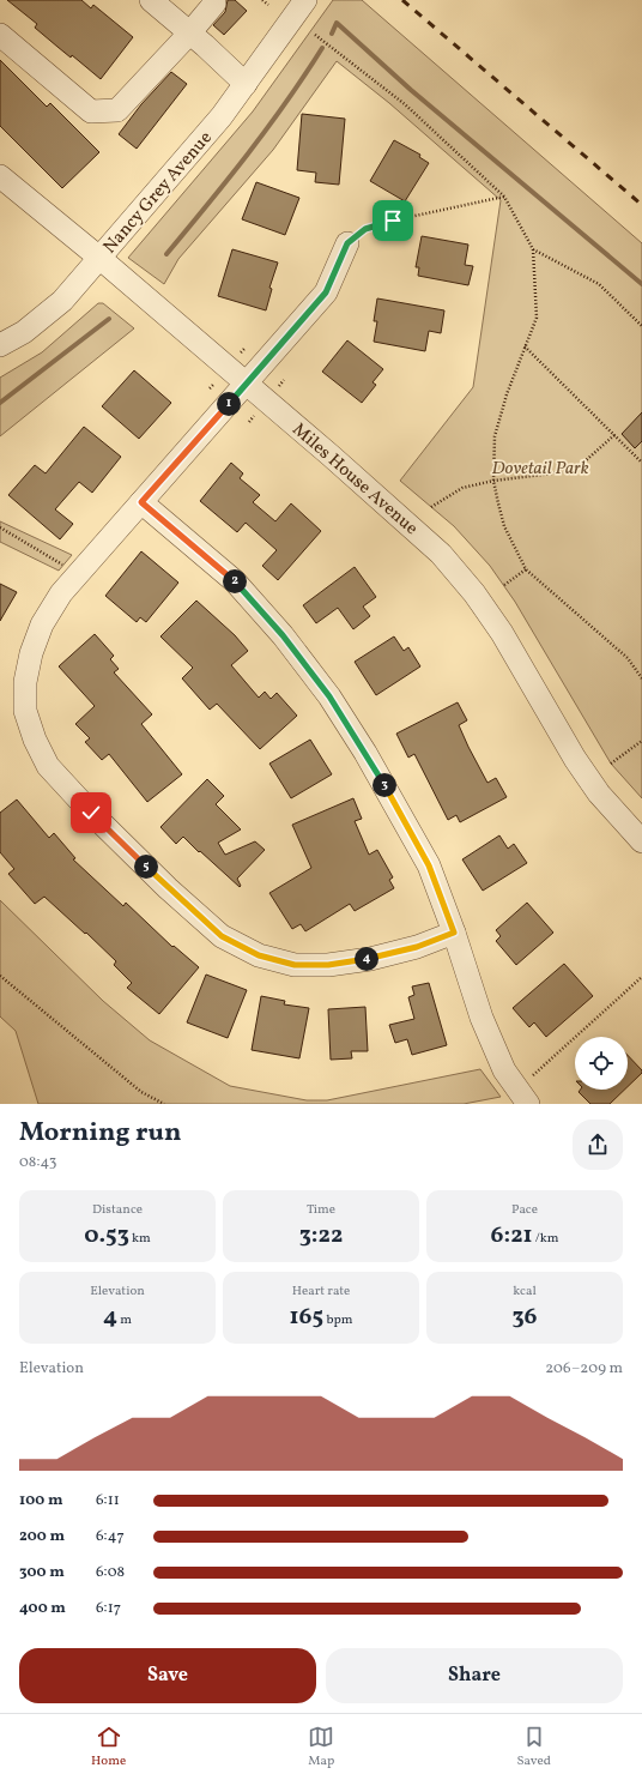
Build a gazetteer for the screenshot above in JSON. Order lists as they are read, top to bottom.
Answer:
{
  "streets": {
    "street": ["Nancy Grey Avenue", "Miles House Avenue"]
  },
  "crossings": [
    ["Nancy Grey Avenue", "Miles House Avenue"]
  ],
  "parks": ["Dovetail Park"],
  "page": {
    "pins": [
      "1",
      "2",
      "3",
      "5",
      "4"
    ],
    "heading": ["Morning run", "08:43"],
    "stats": [
      ["Distance", "0.53 km"],
      ["Time", "3:22"],
      ["Pace", "6:21 /km"],
      ["Elevation", "4 m"],
      ["Heart rate", "165 bpm"],
      ["kcal", "36"]
    ],
    "chart": ["Elevation", "206–209 m"],
    "list": [
      {
        "name": "100 m",
        "note": "6:11"
      },
      {
        "name": "200 m",
        "note": "6:47"
      },
      {
        "name": "300 m",
        "note": "6:08"
      },
      {
        "name": "400 m",
        "note": "6:17"
      }
    ],
    "buttons": ["Save", "Share"],
    "tabs": ["Home", "Map", "Saved"]
  }
}
